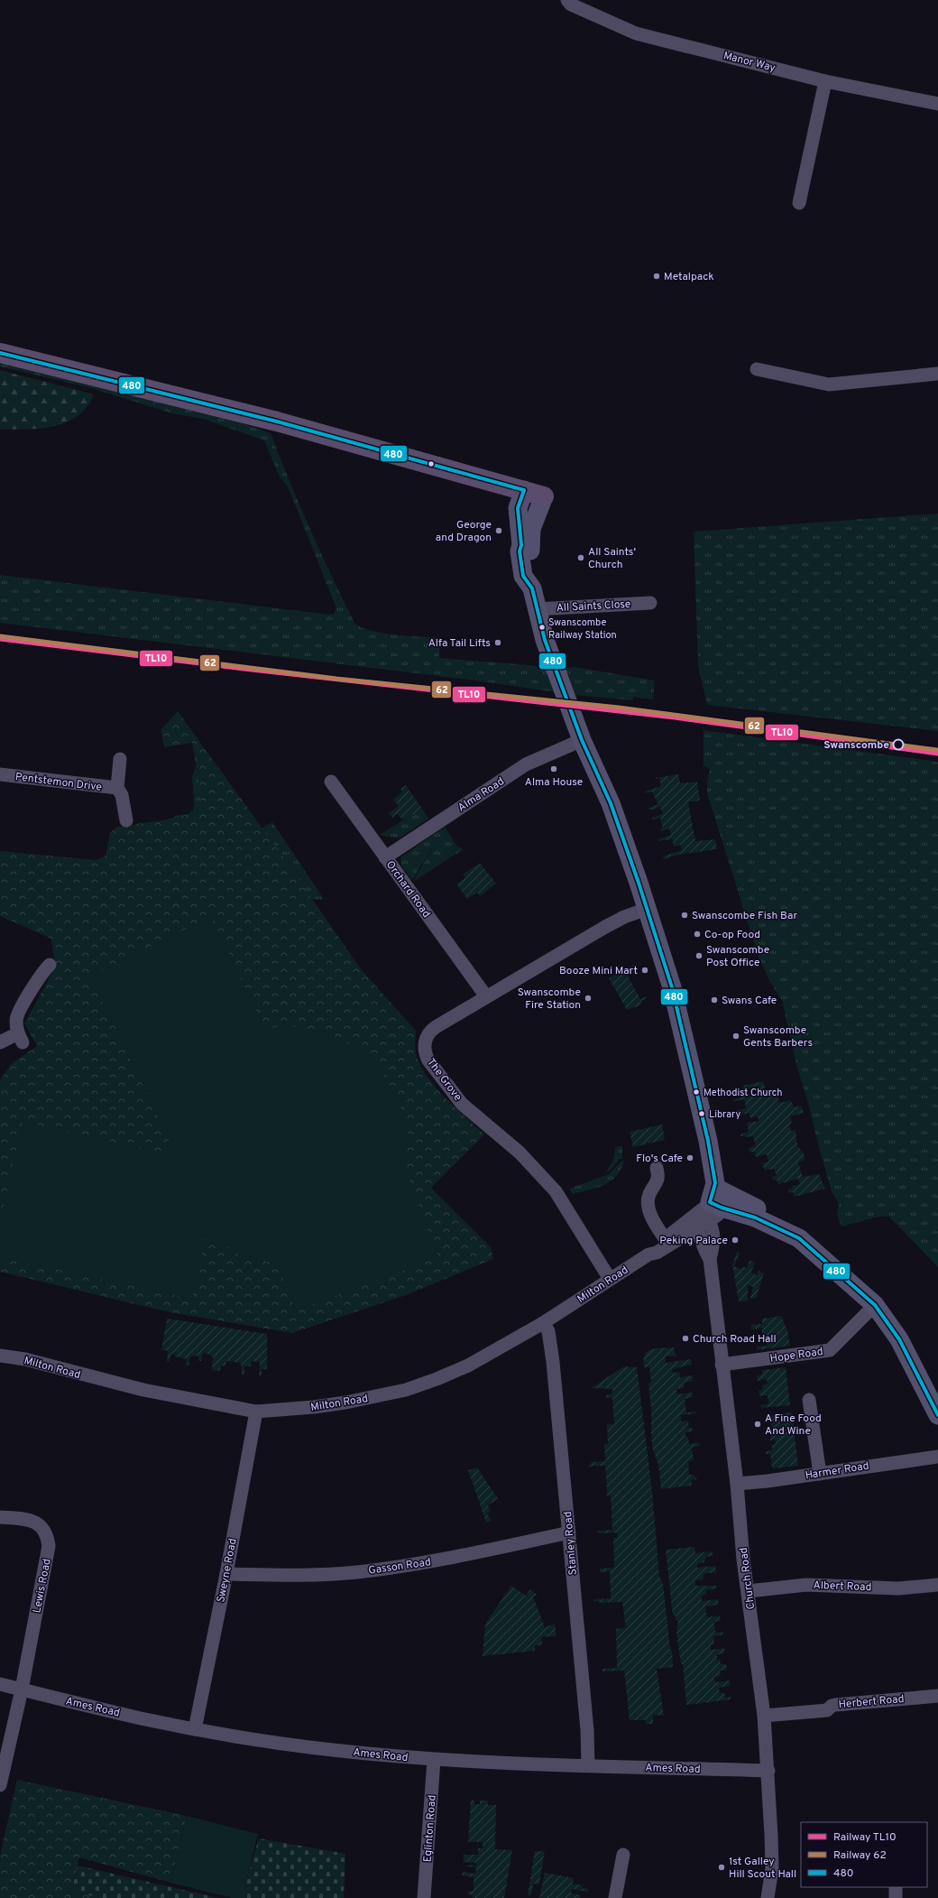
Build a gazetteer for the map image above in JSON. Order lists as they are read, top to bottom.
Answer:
{
  "streets": {
    "street": [
      "Manor Way",
      "All Saints Close",
      "Pentstemon Drive",
      "Alma Road",
      "Orchard Road",
      "The Grove",
      "Milton Road",
      "Hope Road",
      "Harmer Road",
      "Stanley Road",
      "Gasson Road",
      "Sweyne Road",
      "Church Road",
      "Lewis Road",
      "Albert Road",
      "Herbert Road",
      "Ames Road",
      "Eglinton Road"
    ]
  },
  "crossings": [
    ["Alma Road", "Orchard Road"],
    ["Orchard Road", "The Grove"],
    ["The Grove", "Milton Road"],
    ["Milton Road", "Stanley Road"],
    ["Milton Road", "Sweyne Road"],
    ["Milton Road", "Church Road"],
    ["Hope Road", "Church Road"],
    ["Harmer Road", "Church Road"],
    ["Stanley Road", "Gasson Road"],
    ["Stanley Road", "Ames Road"],
    ["Gasson Road", "Sweyne Road"],
    ["Sweyne Road", "Ames Road"],
    ["Church Road", "Albert Road"],
    ["Church Road", "Herbert Road"],
    ["Church Road", "Ames Road"],
    ["Lewis Road", "Ames Road"],
    ["Ames Road", "Eglinton Road"]
  ],
  "places": [
    "Metalpack",
    "George and Dragon",
    "All Saints' Church",
    "Swanscombe Railway Station",
    "Alfa Tail Lifts",
    "Swanscombe",
    "Alma House",
    "Swanscombe Fish Bar",
    "Co-op Food",
    "Swanscombe Post Office",
    "Booze Mini Mart",
    "Swanscombe Fire Station",
    "Swans Cafe",
    "Swanscombe Gents Barbers",
    "Methodist Church",
    "Library",
    "Flo's Cafe",
    "Peking Palace",
    "Church Road Hall",
    "A Fine Food And Wine",
    "1st Galley Hill Scout Hall"
  ],
  "lines": ["transit line 480", "rail line 62", "rail line TL10"],
  "legend": ["Railway TL10", "Railway 62", "480"]
}
